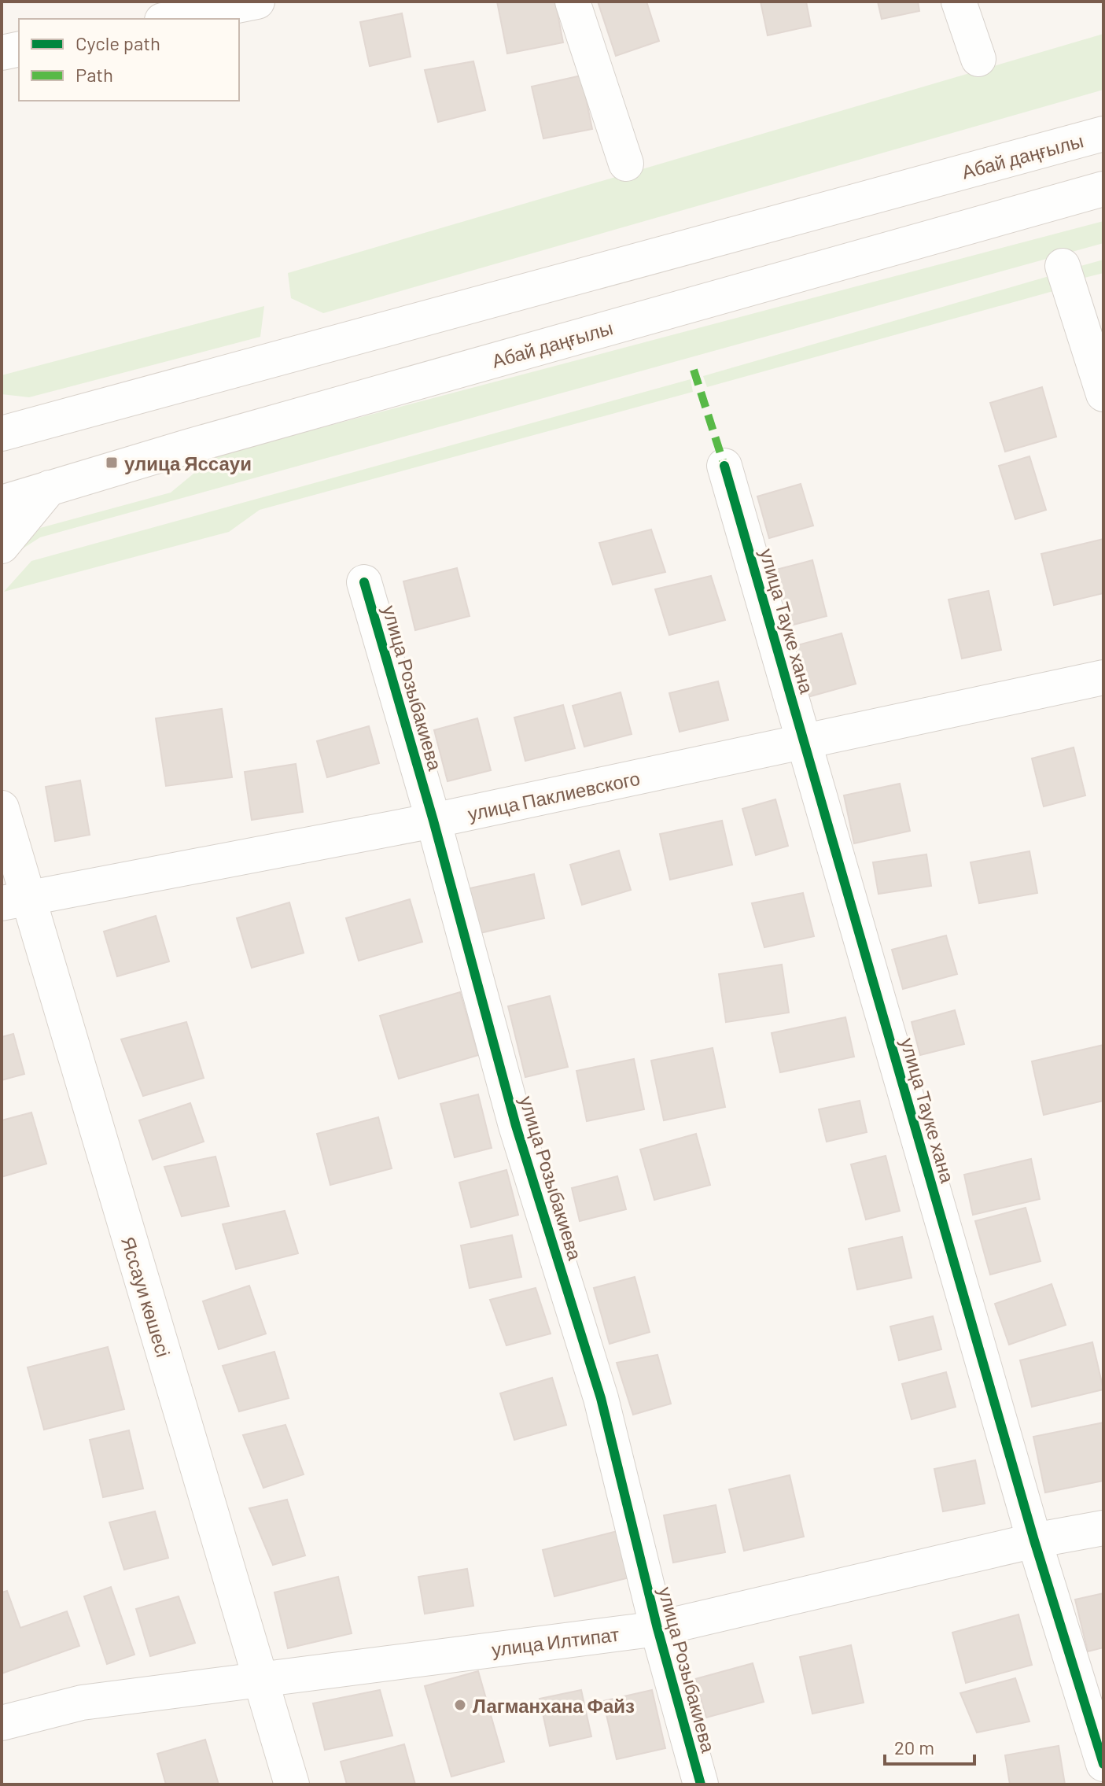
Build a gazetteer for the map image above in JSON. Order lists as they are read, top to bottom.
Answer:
{
  "streets": {
    "street": [
      "Абай даңғылы",
      "улица Тауке хана",
      "улица Розыбакиева",
      "улица Паклиевского",
      "Яссауи көшесі",
      "улица Илтипат"
    ]
  },
  "crossings": [
    ["улица Тауке хана", "улица Паклиевского"],
    ["улица Тауке хана", "улица Илтипат"],
    ["улица Розыбакиева", "улица Паклиевского"],
    ["улица Розыбакиева", "улица Илтипат"],
    ["улица Паклиевского", "Яссауи көшесі"],
    ["Яссауи көшесі", "улица Илтипат"]
  ],
  "places": {
    "transit": ["улица Яссауи"],
    "other": ["Лагманхана Файз"]
  },
  "legend": ["Cycle path", "Path"],
  "scale_bar": "20 m"
}
